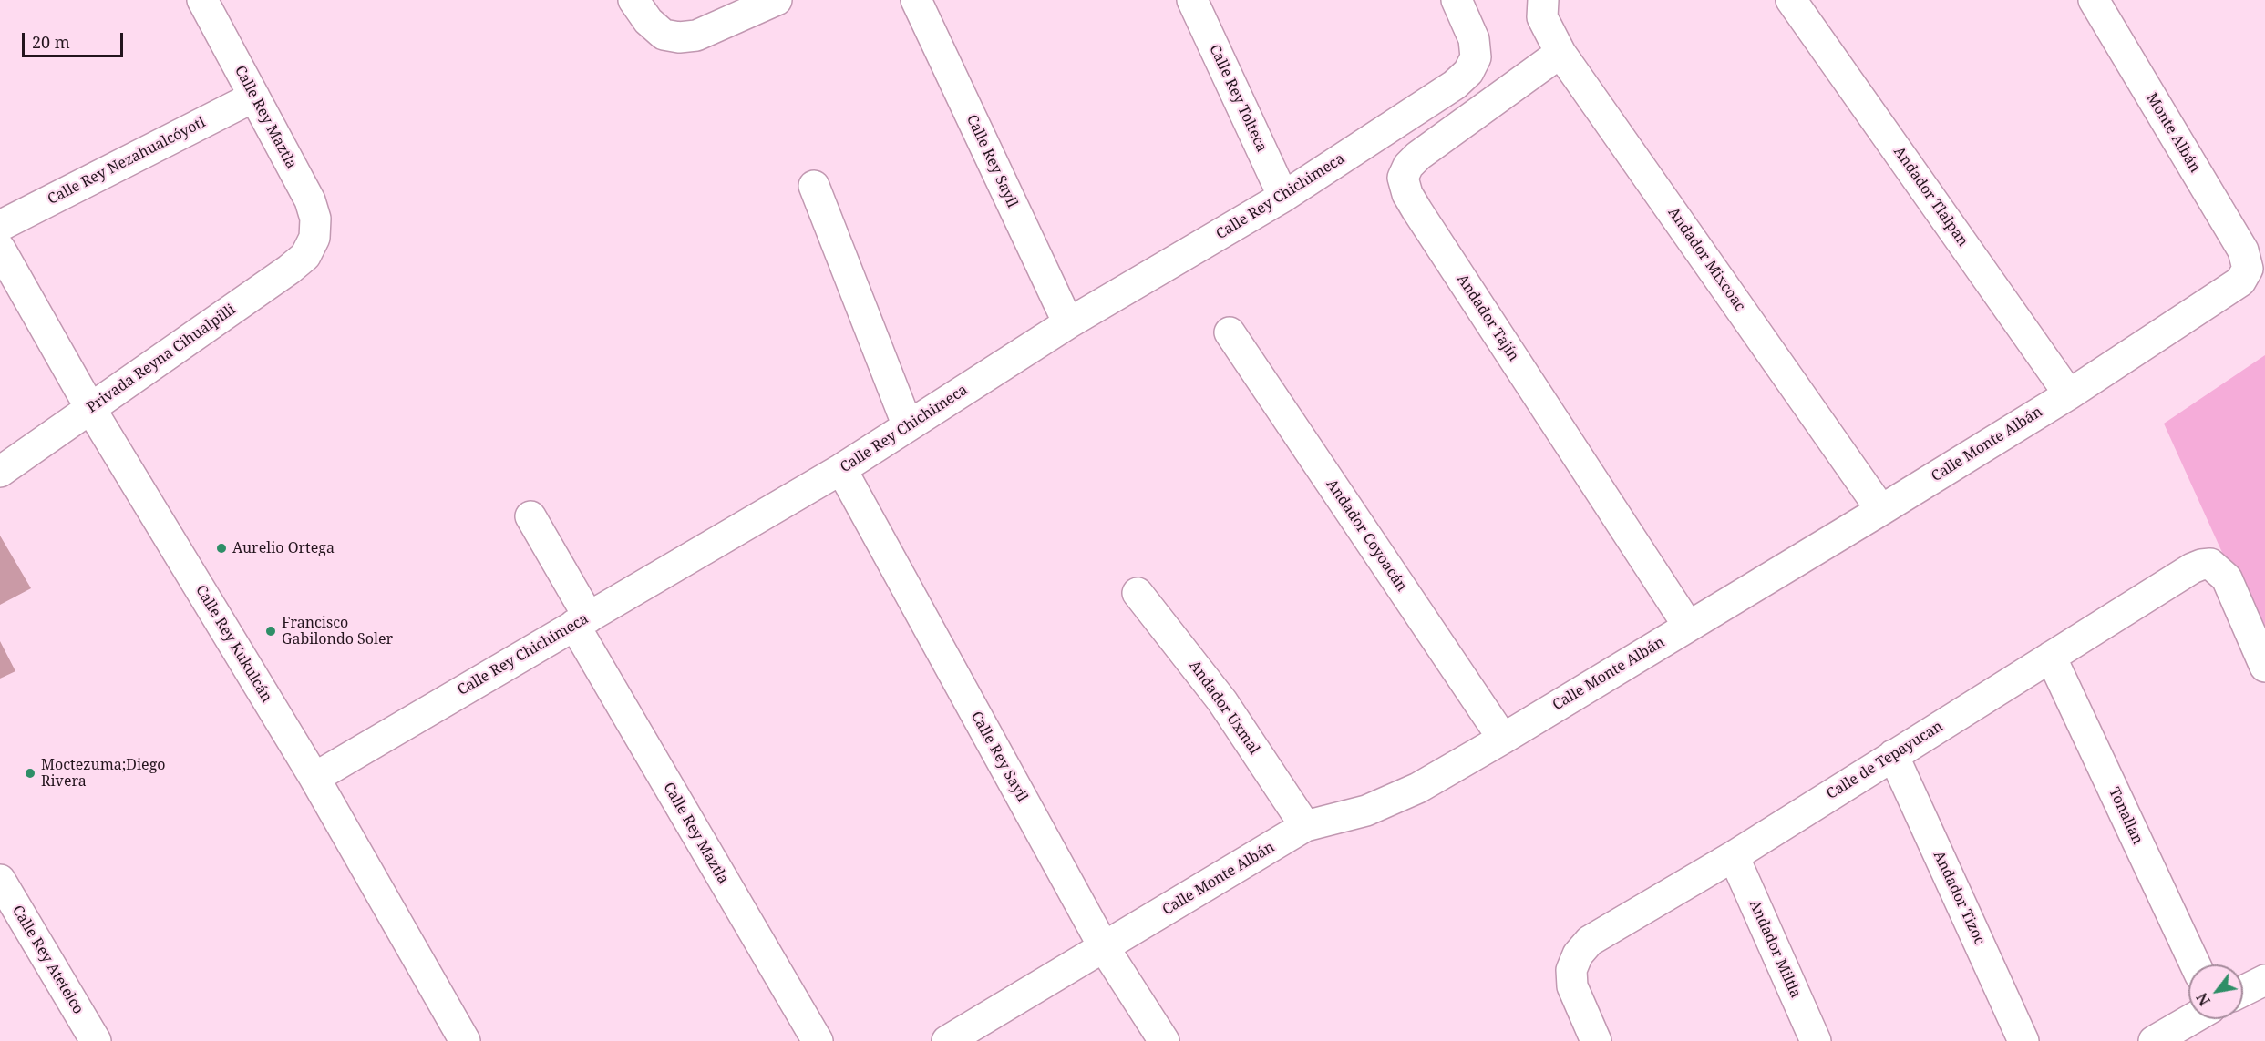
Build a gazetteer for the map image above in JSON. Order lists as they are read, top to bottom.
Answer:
{
  "streets": {
    "street": [
      "Calle Rey Tolteca",
      "Calle Rey Maztla",
      "Monte Albán",
      "Calle Rey Nezahualcóyotl",
      "Calle Rey Sayil",
      "Calle Rey Chichimeca",
      "Andador Tlalpan",
      "Andador Mixcoac",
      "Andador Tajín",
      "Privada Reyna Cihualpilli",
      "Calle Monte Albán",
      "Andador Coyoacán",
      "Calle Rey Kukulcán",
      "Andador Uxmal",
      "Calle de Tepayucan",
      "Tonallan",
      "Andador Tizoc",
      "Andador Miltla",
      "Calle Rey Atetelco"
    ]
  },
  "crossings": [
    ["Calle Rey Tolteca", "Calle Rey Chichimeca"],
    ["Calle Rey Maztla", "Calle Rey Nezahualcóyotl"],
    ["Calle Rey Maztla", "Calle Rey Chichimeca"],
    ["Calle Rey Maztla", "Privada Reyna Cihualpilli"],
    ["Monte Albán", "Calle Monte Albán"],
    ["Calle Rey Sayil", "Calle Rey Chichimeca"],
    ["Calle Rey Sayil", "Calle Monte Albán"],
    ["Calle Rey Chichimeca", "Calle Rey Kukulcán"],
    ["Andador Tlalpan", "Calle Monte Albán"],
    ["Andador Mixcoac", "Andador Tajín"],
    ["Andador Mixcoac", "Calle Monte Albán"],
    ["Andador Tajín", "Calle Monte Albán"],
    ["Privada Reyna Cihualpilli", "Calle Rey Kukulcán"],
    ["Calle Monte Albán", "Andador Coyoacán"],
    ["Calle Monte Albán", "Andador Uxmal"],
    ["Calle de Tepayucan", "Tonallan"],
    ["Calle de Tepayucan", "Andador Tizoc"],
    ["Calle de Tepayucan", "Andador Miltla"]
  ],
  "places": ["Aurelio Ortega", "Francisco Gabilondo Soler", "Moctezuma;Diego Rivera"],
  "scale_bar": "20 m",
  "north": "bottom left"
}
